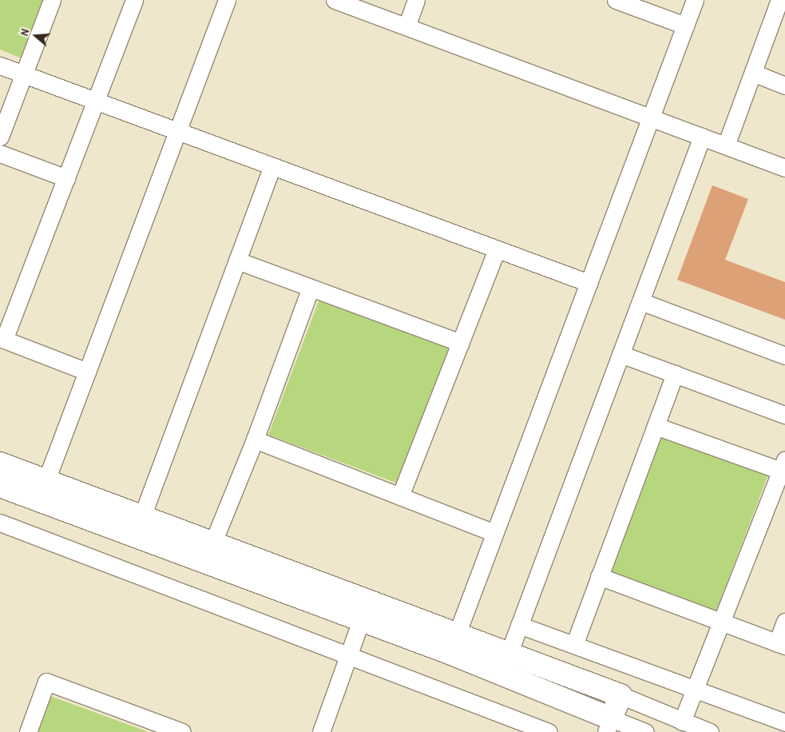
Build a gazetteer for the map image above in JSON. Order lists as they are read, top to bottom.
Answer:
{
  "north": "left"
}
